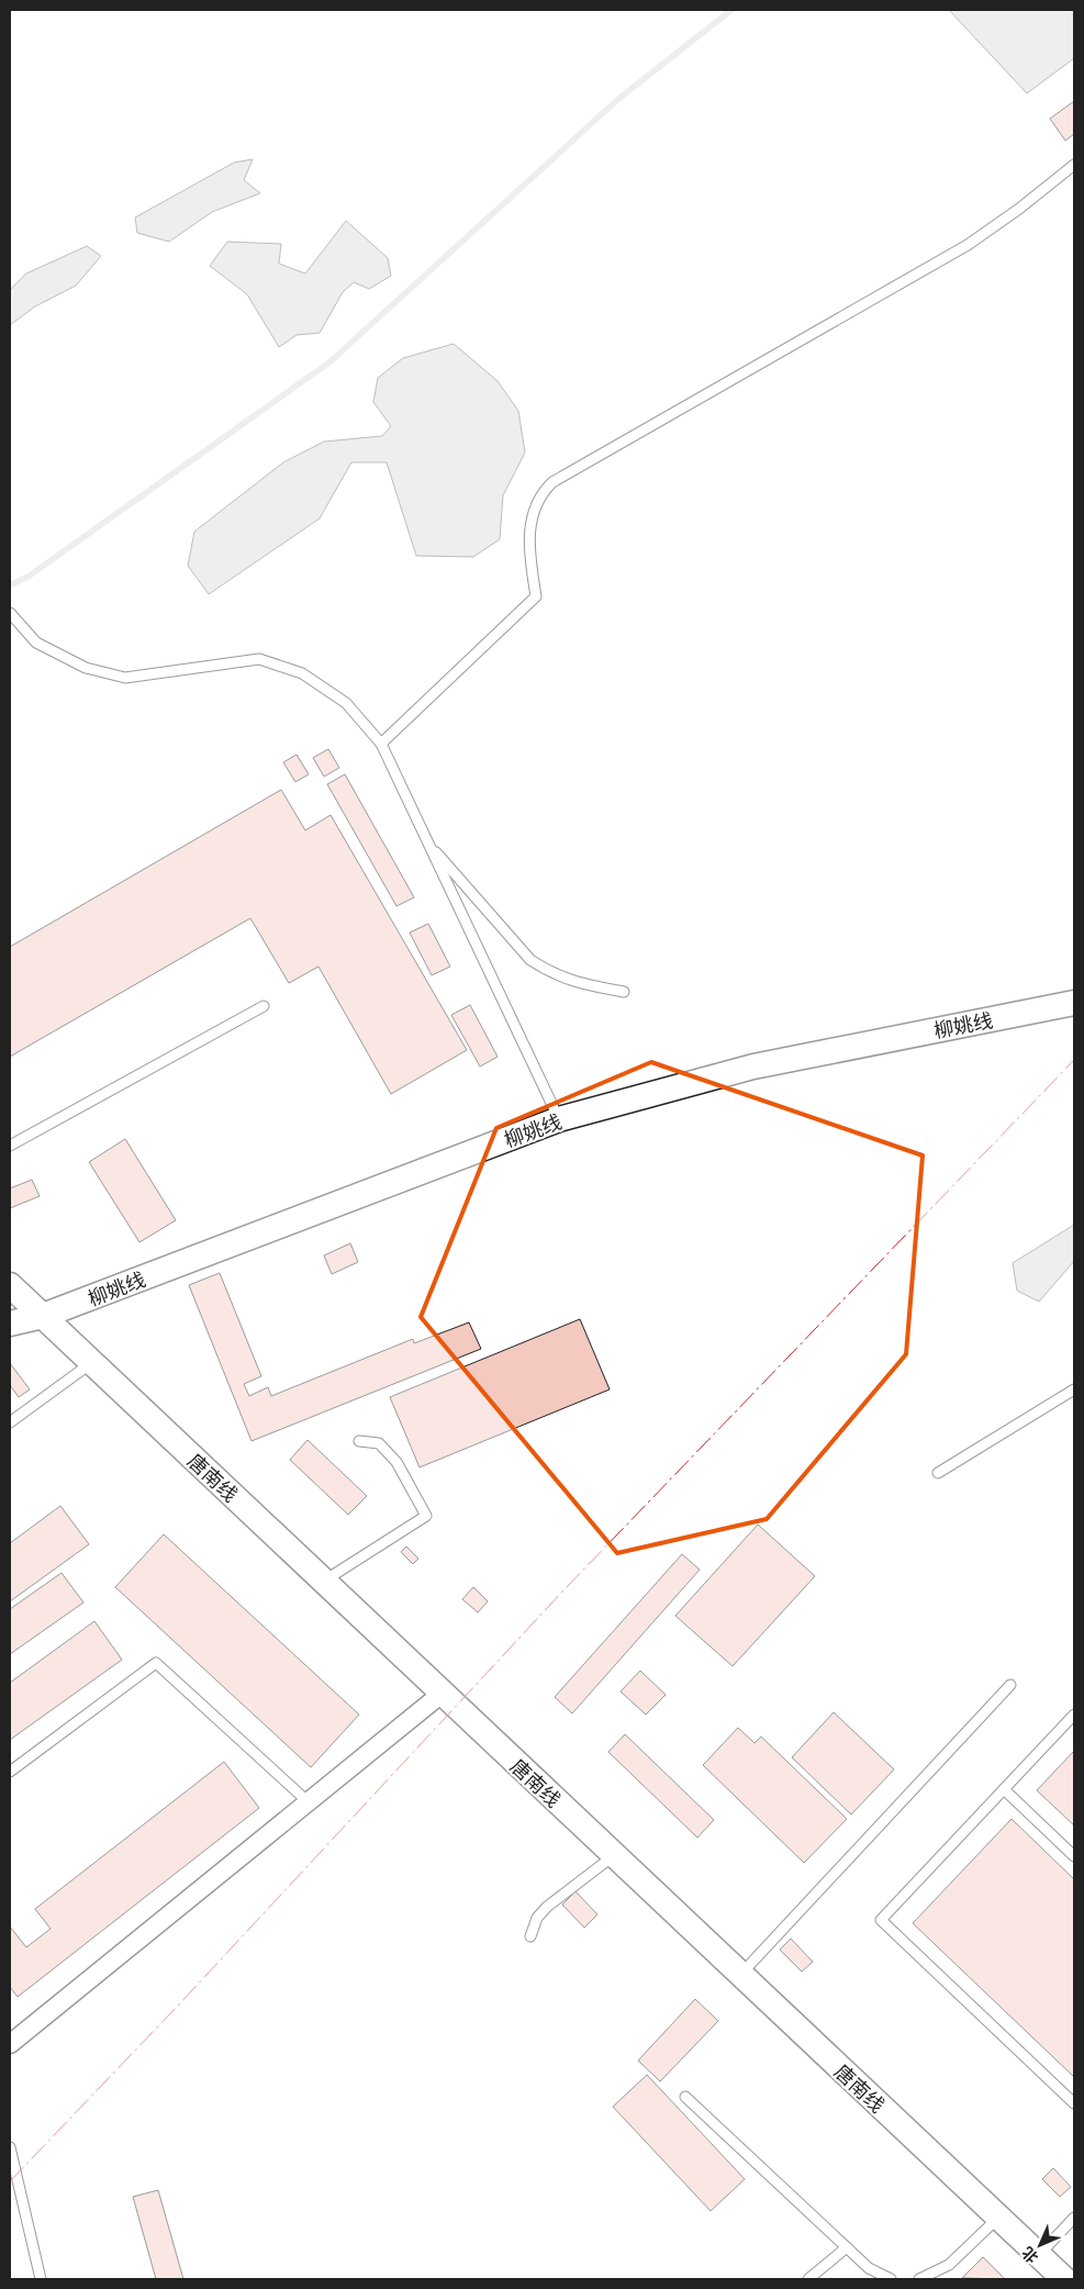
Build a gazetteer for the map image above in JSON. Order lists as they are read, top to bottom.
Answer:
{
  "streets": {
    "street": ["柳姚线", "唐南线"]
  },
  "crossings": [
    ["柳姚线", "唐南线"]
  ],
  "north": "bottom left"
}
